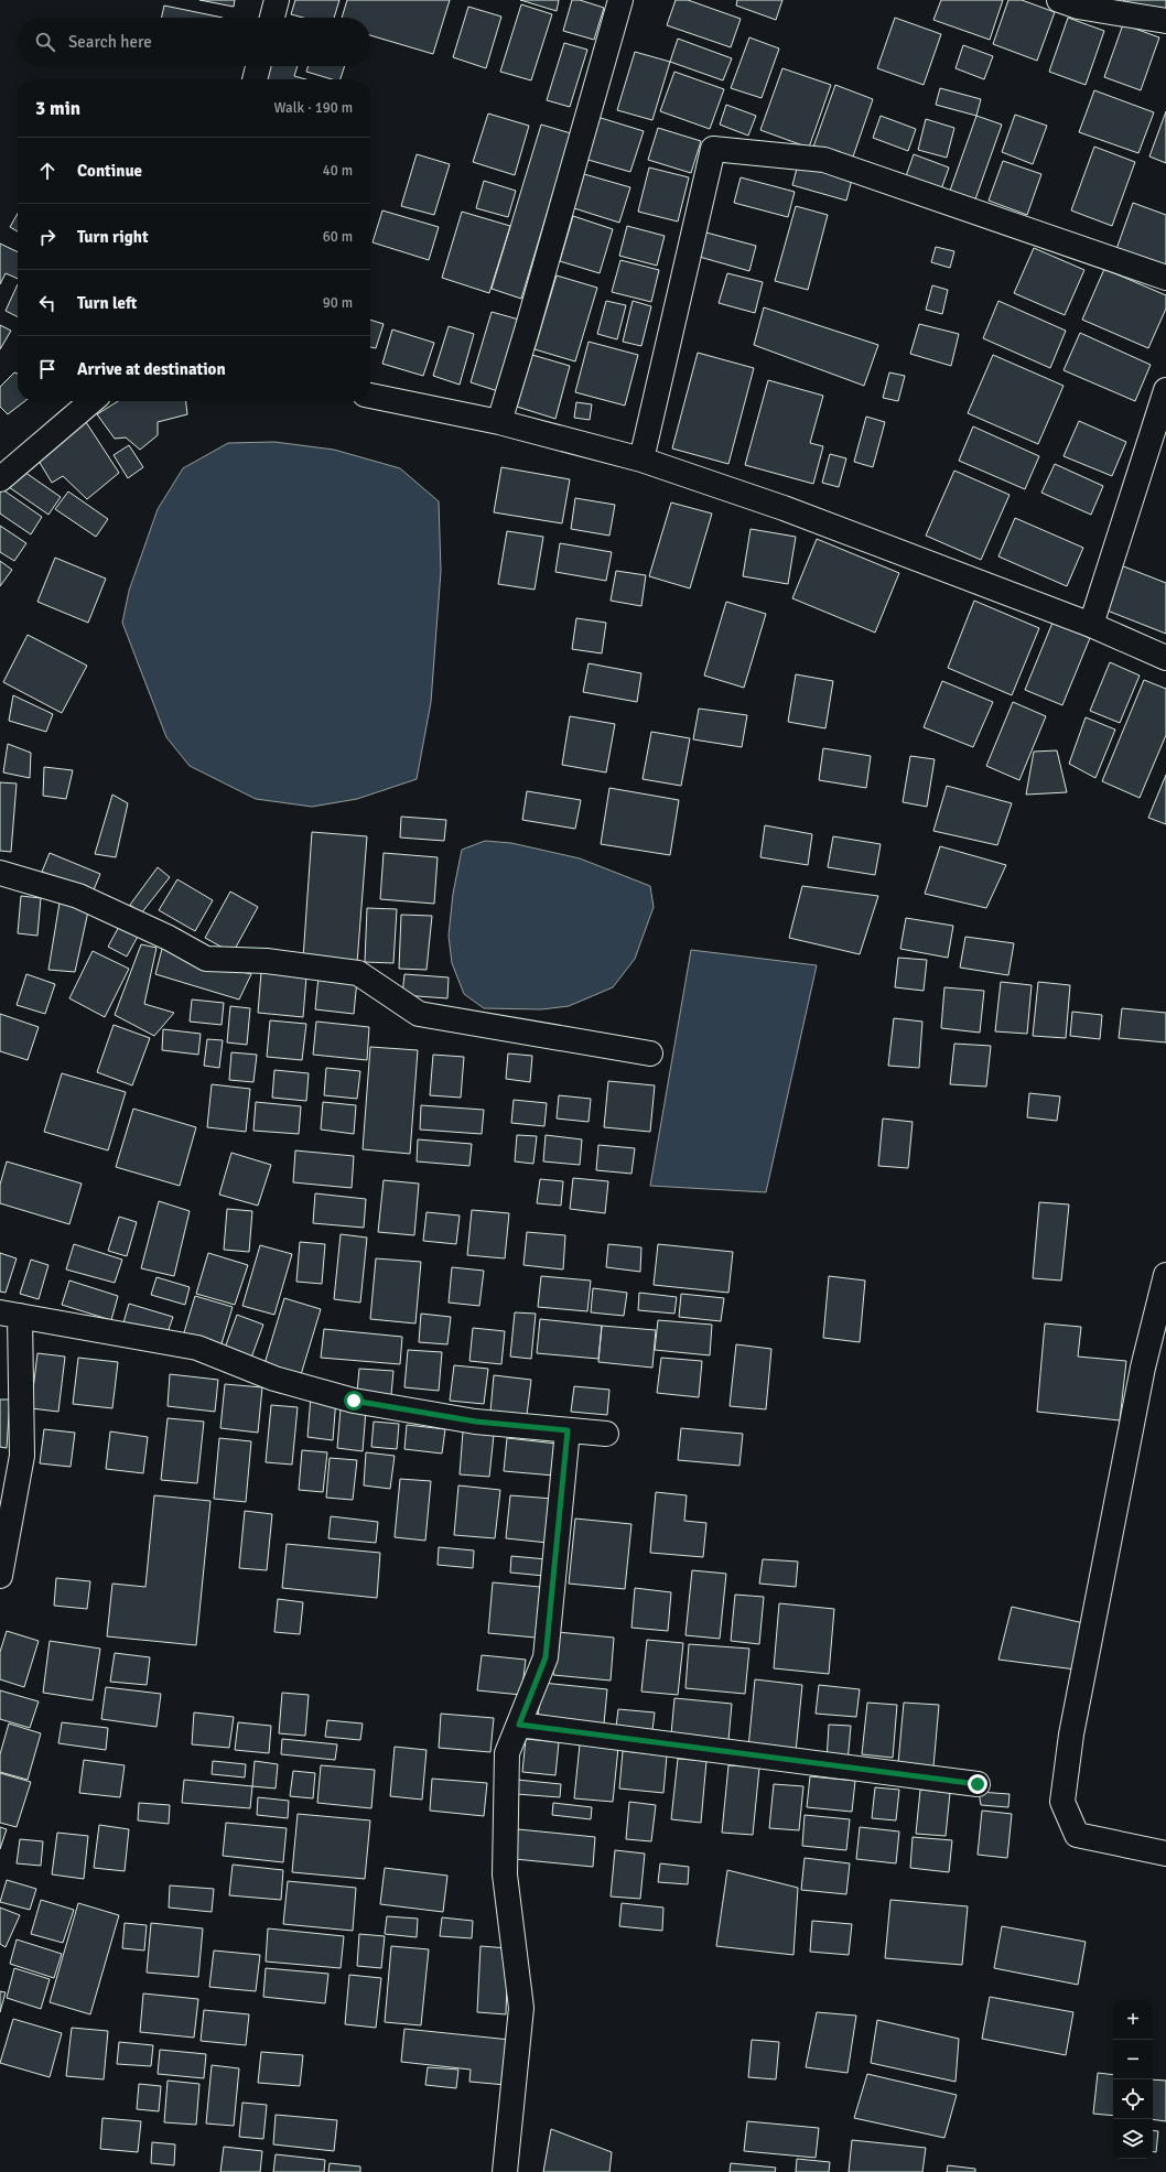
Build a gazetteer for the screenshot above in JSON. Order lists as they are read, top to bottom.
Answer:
{
  "page": {
    "search": "Search here",
    "heading": ["3 min", "Walk · 190 m"],
    "list": [
      ["Continue", "40 m"],
      ["Turn right", "60 m"],
      ["Turn left", "90 m"],
      "Arrive at destination"
    ],
    "map_buttons": ["+", "−"]
  }
}
